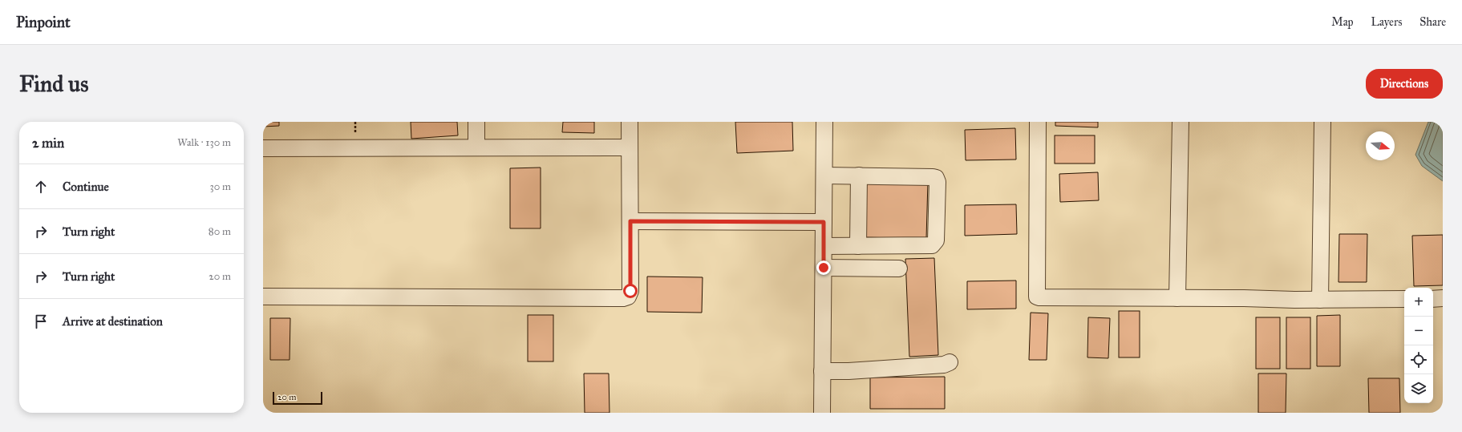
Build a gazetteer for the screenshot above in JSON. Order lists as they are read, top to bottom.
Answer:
{
  "scale_bar": "20 m",
  "north": "right",
  "page": {
    "header": "Pinpoint",
    "nav": ["Map", "Layers", "Share"],
    "buttons": "Directions",
    "title": "Find us",
    "heading": ["2 min", "Walk · 130 m"],
    "list": [
      ["Continue", "30 m"],
      ["Turn right", "80 m"],
      ["Turn right", "20 m"],
      "Arrive at destination"
    ],
    "map_buttons": ["+", "−"],
    "scale": "20 m"
  }
}
